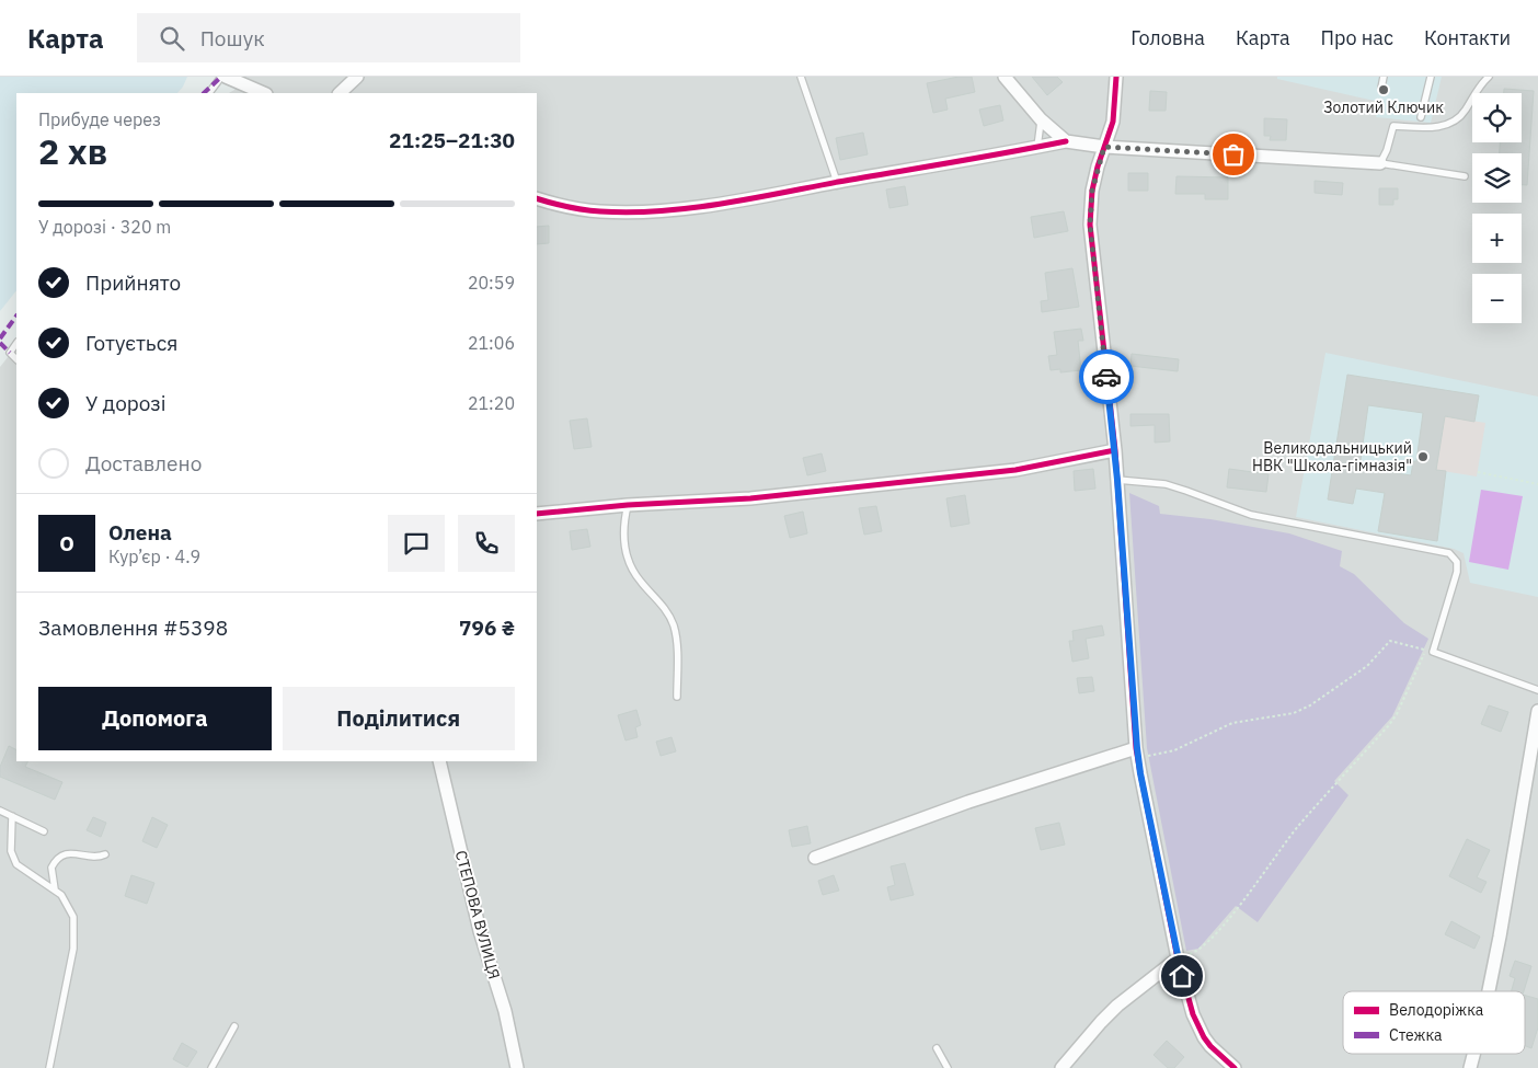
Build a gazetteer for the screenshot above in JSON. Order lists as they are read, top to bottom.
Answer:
{
  "streets": {
    "street": ["СТЕПОВА ВУЛИЦЯ"]
  },
  "places": ["Золотий Ключик", "Великодальницький НВК \"Школа-гімназія\""],
  "legend": ["Велодоріжка", "Стежка"],
  "page": {
    "header": "Карта",
    "search": "Пошук",
    "nav": [
      "Головна",
      "Карта",
      "Про нас",
      "Контакти"
    ],
    "map_buttons": ["+", "−"],
    "heading": ["2 хв", "Прибуде через", "21:25–21:30"],
    "panel": [
      "Олена",
      "Кур’єр · 4.9",
      "Замовлення #5398",
      "796 ₴"
    ],
    "bar": "У дорозі · 320 m",
    "list": [
      ["Прийнято", "20:59"],
      ["Готується", "21:06"],
      ["У дорозі", "21:20"],
      "Доставлено"
    ],
    "round": "О",
    "buttons": ["Допомога", "Поділитися"]
  }
}
